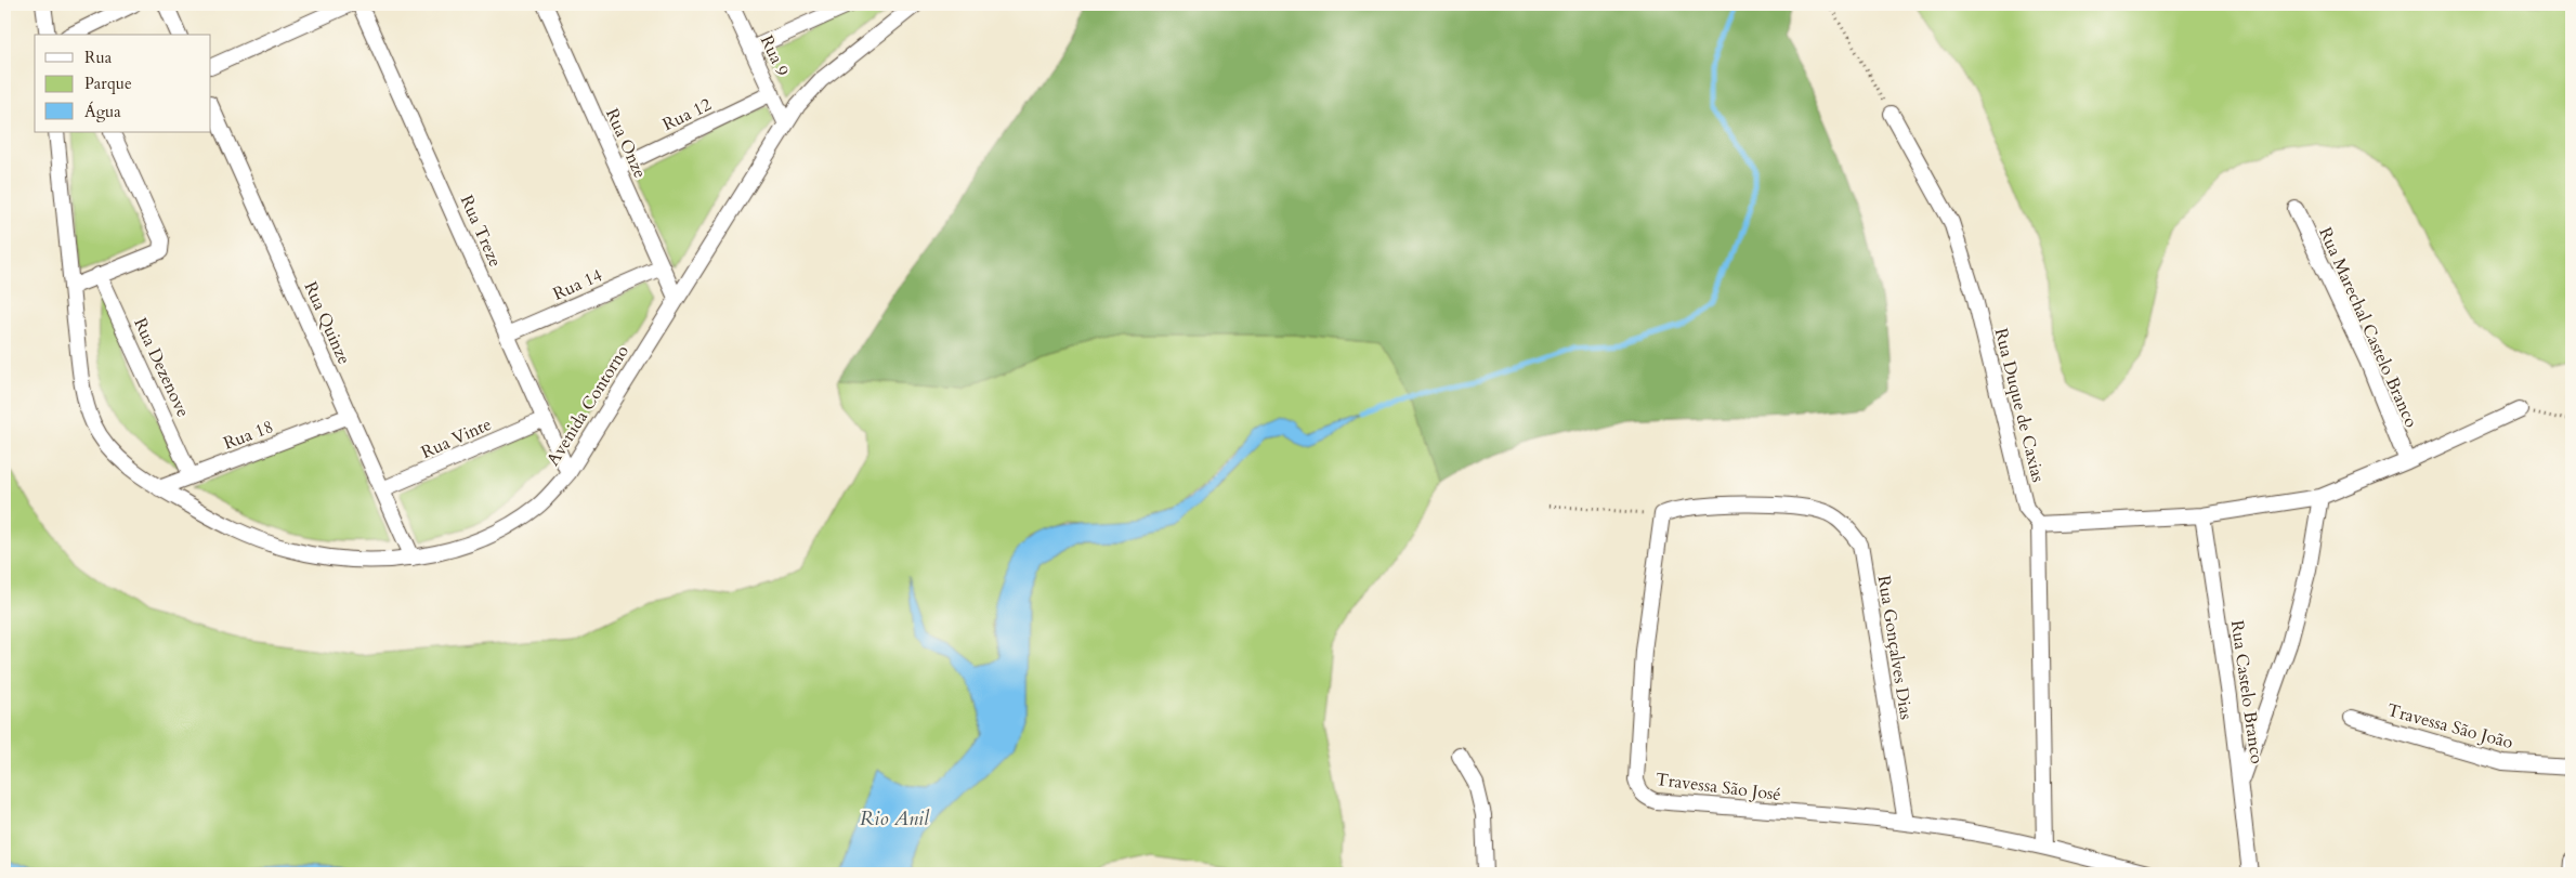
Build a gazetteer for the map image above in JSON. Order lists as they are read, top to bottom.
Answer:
{
  "streets": {
    "street": [
      "Rua 9",
      "Rua 12",
      "Rua Onze",
      "Rua Treze",
      "Rua 14",
      "Rua Quinze",
      "Rua Marechal Castelo Branco",
      "Rua Dezenove",
      "Avenida Contorno",
      "Rua Duque de Caxias",
      "Rua 18",
      "Rua Vinte",
      "Rua Gonçalves Dias",
      "Rua Castelo Branco",
      "Travessa São João",
      "Travessa São José"
    ]
  },
  "crossings": [
    ["Rua 9", "Rua 12"],
    ["Rua 9", "Avenida Contorno"],
    ["Rua 12", "Rua Onze"],
    ["Rua Onze", "Rua 14"],
    ["Rua Onze", "Avenida Contorno"],
    ["Rua Treze", "Rua 14"],
    ["Rua Treze", "Avenida Contorno"],
    ["Rua Treze", "Rua Vinte"],
    ["Rua Quinze", "Avenida Contorno"],
    ["Rua Quinze", "Rua 18"],
    ["Rua Quinze", "Rua Vinte"],
    ["Rua Dezenove", "Rua 18"],
    ["Avenida Contorno", "Rua 18"],
    ["Rua Gonçalves Dias", "Travessa São José"]
  ],
  "water": ["Rio Anil"],
  "legend": ["Rua", "Parque", "Água"]
}
